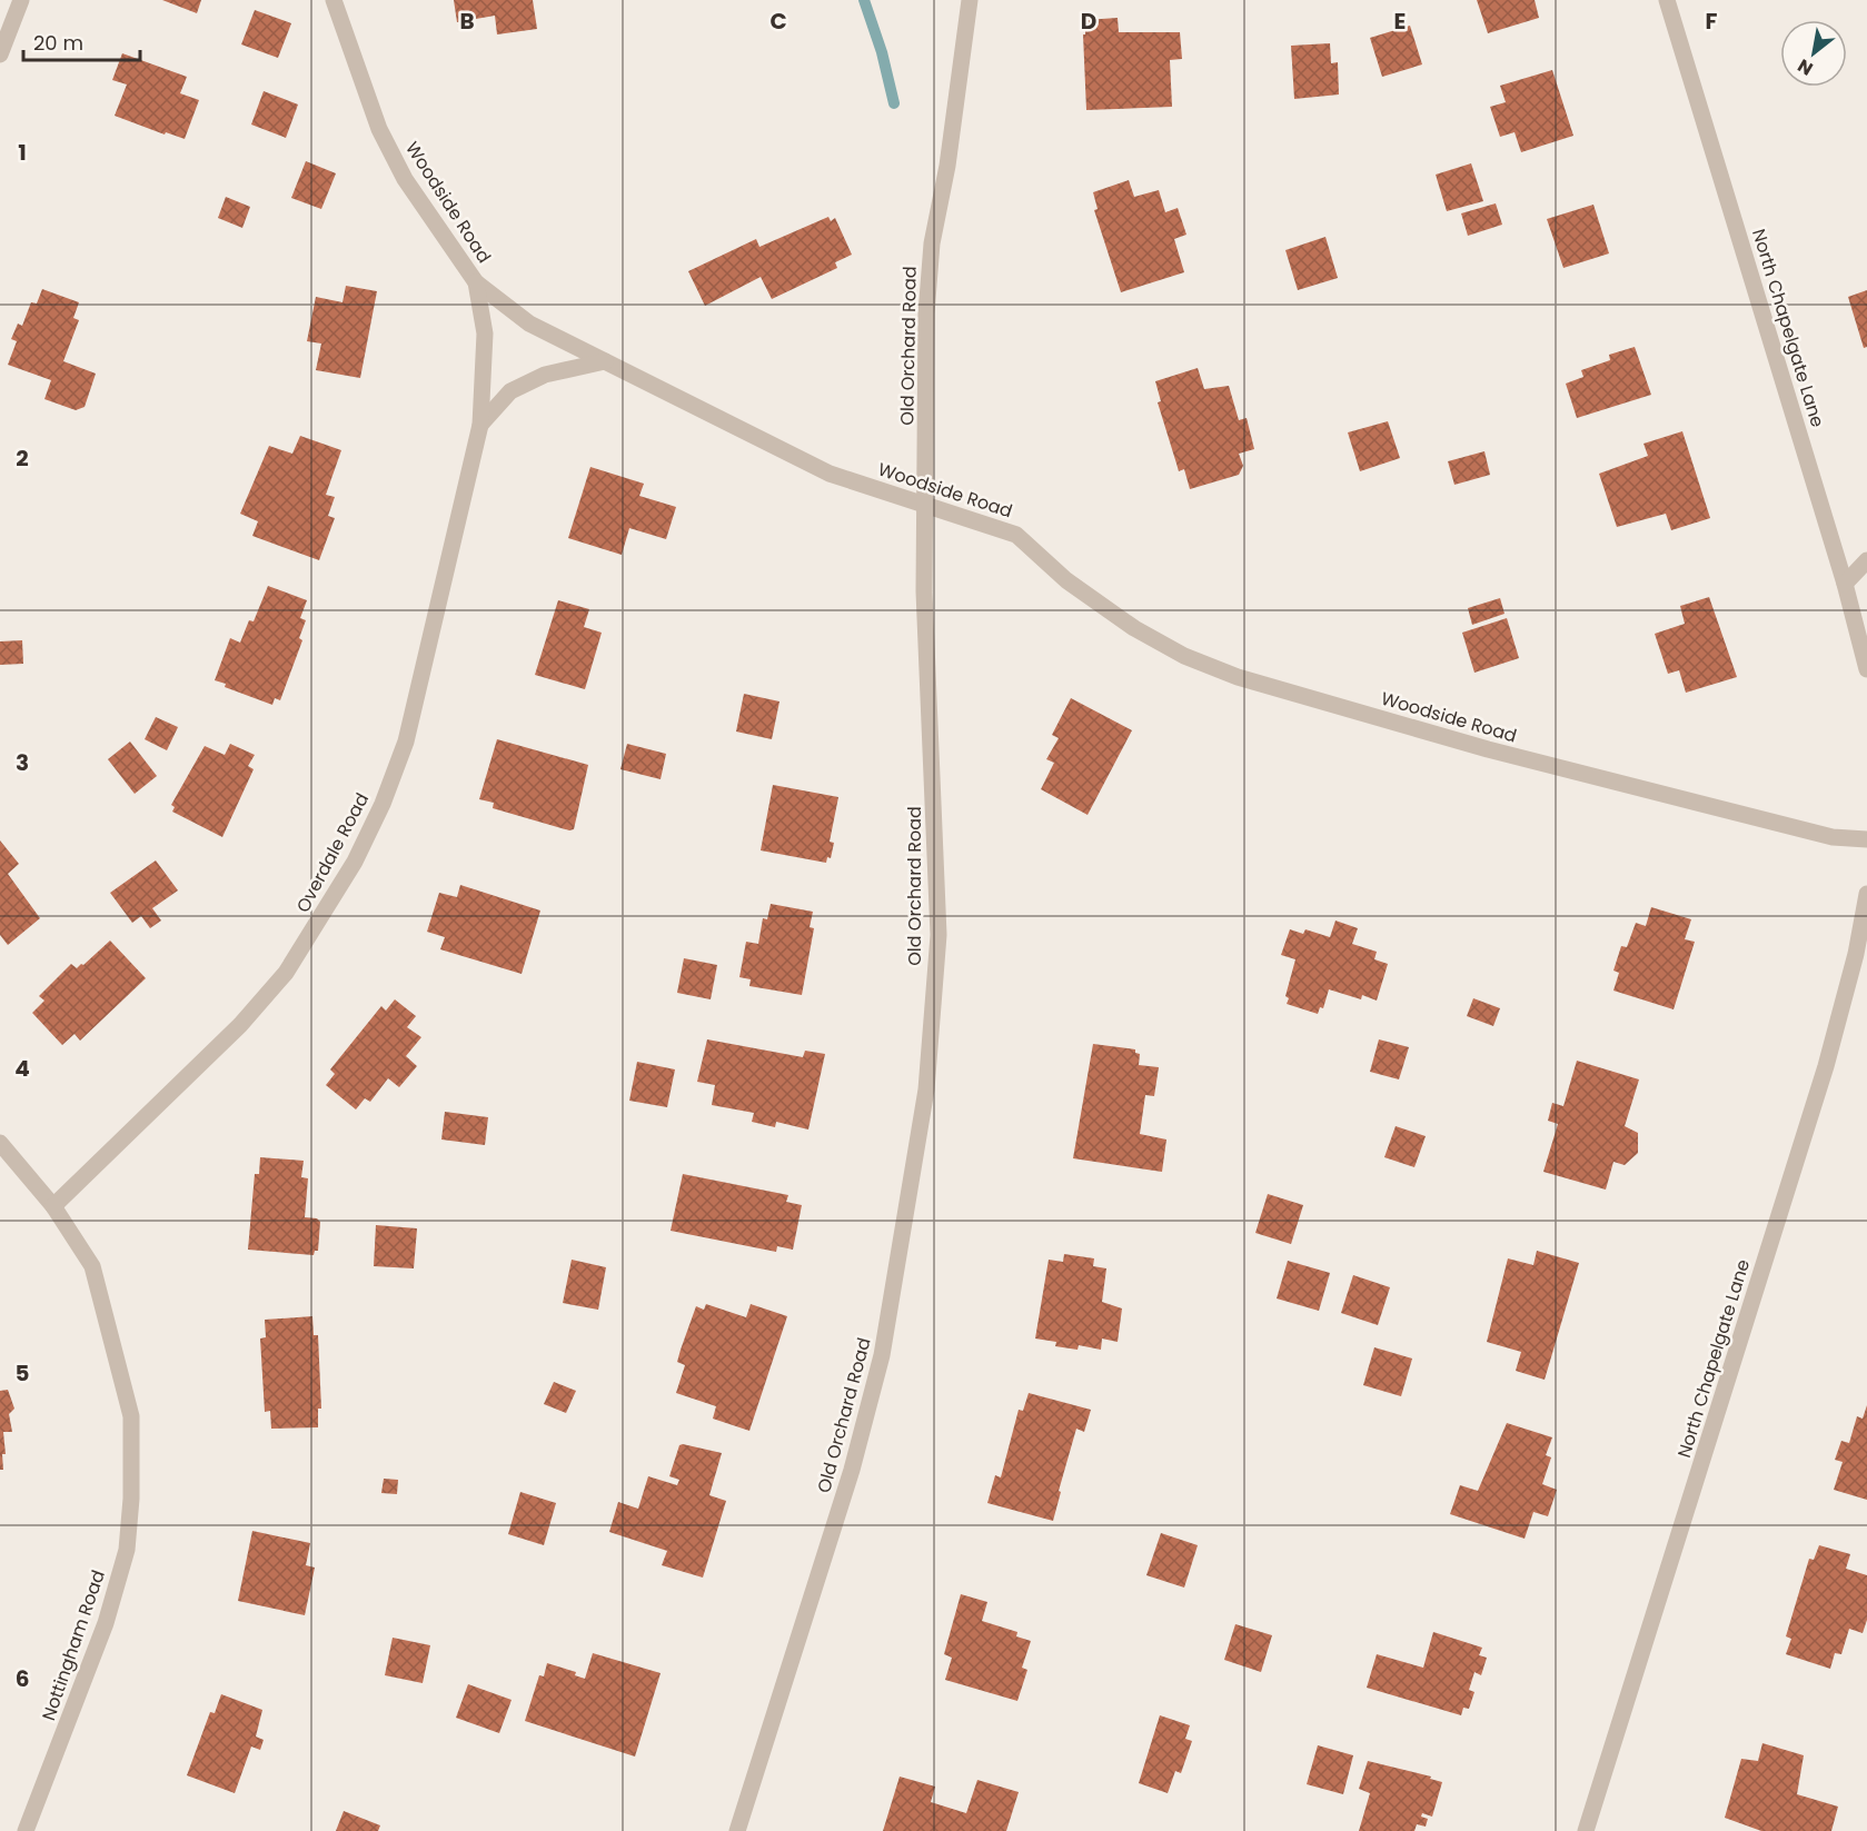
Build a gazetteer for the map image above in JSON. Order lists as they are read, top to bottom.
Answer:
{
  "streets": {
    "street": [
      "Woodside Road",
      "North Chapelgate Lane",
      "Old Orchard Road",
      "Overdale Road",
      "Nottingham Road"
    ]
  },
  "crossings": [
    ["Woodside Road", "Old Orchard Road"],
    ["Woodside Road", "Overdale Road"],
    ["Overdale Road", "Nottingham Road"]
  ],
  "scale_bar": "20 m",
  "north": "bottom left",
  "grid": {
    "columns": [
      "B",
      "C",
      "D",
      "E",
      "F"
    ],
    "rows": [
      "1",
      "2",
      "3",
      "4",
      "5",
      "6"
    ]
  }
}
